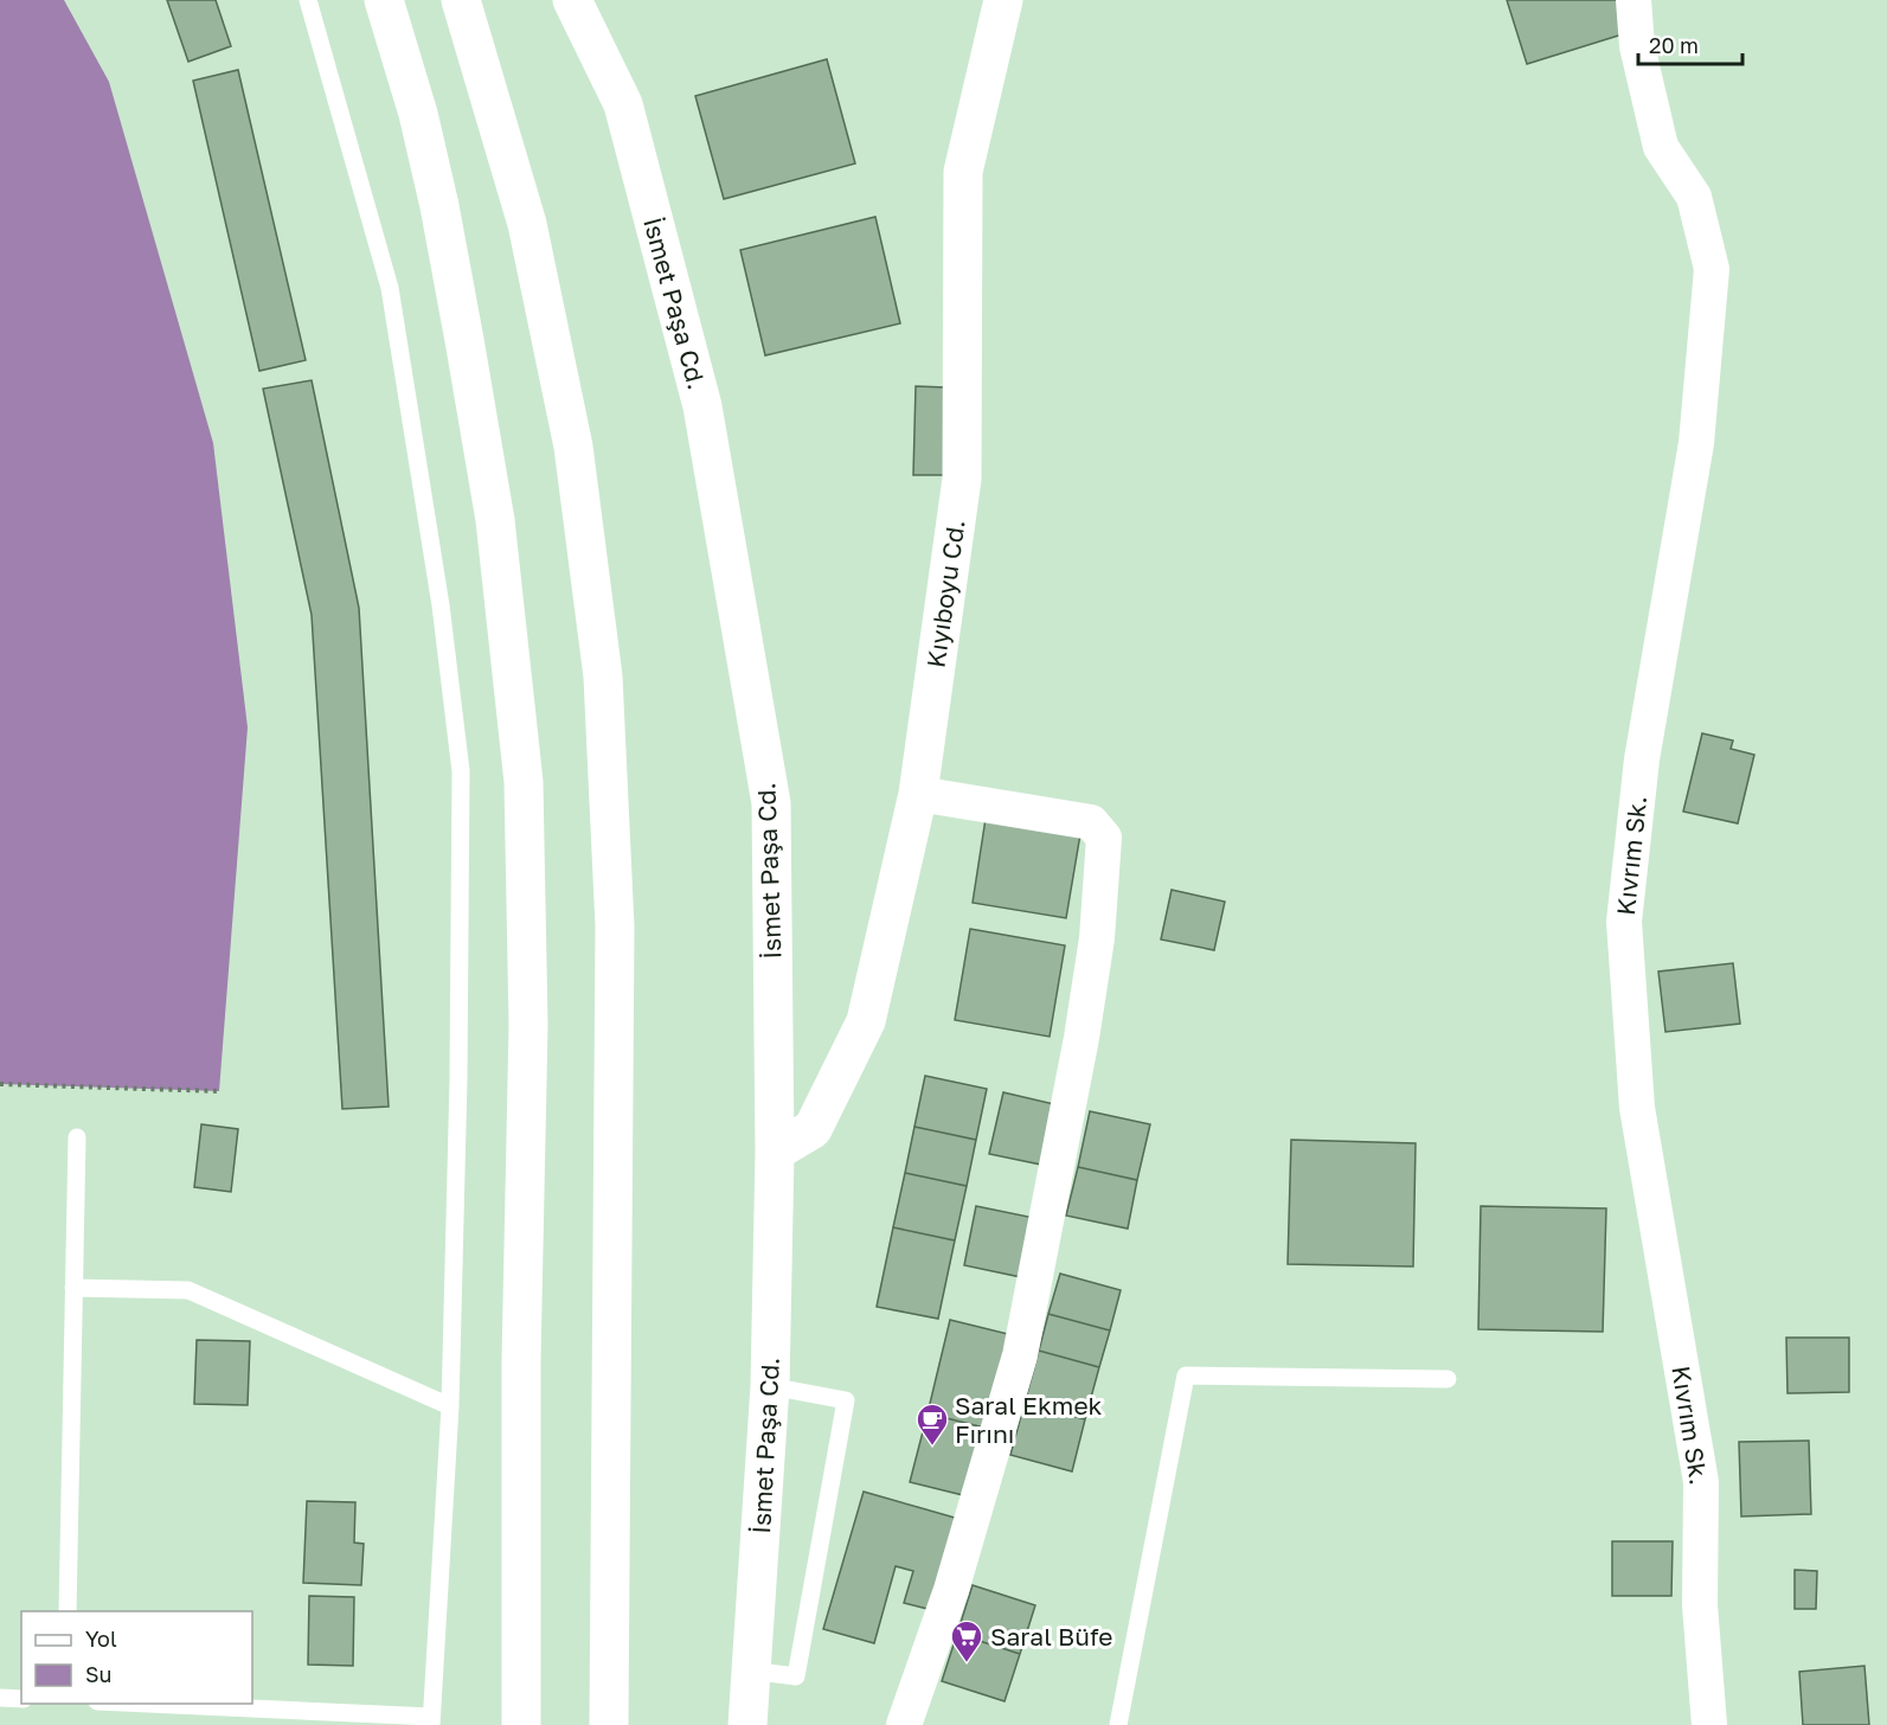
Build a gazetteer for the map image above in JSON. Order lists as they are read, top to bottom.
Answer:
{
  "streets": {
    "main road": ["İsmet Paşa Cd.", "Kıyıboyu Cd."],
    "street": ["Kıvrım Sk."]
  },
  "crossings": [
    ["İsmet Paşa Cd.", "Kıyıboyu Cd."]
  ],
  "places": {
    "cafe": ["Saral Ekmek Fırını"],
    "supermarket": ["Saral Büfe"]
  },
  "legend": ["Yol", "Su"],
  "scale_bar": "20 m"
}
